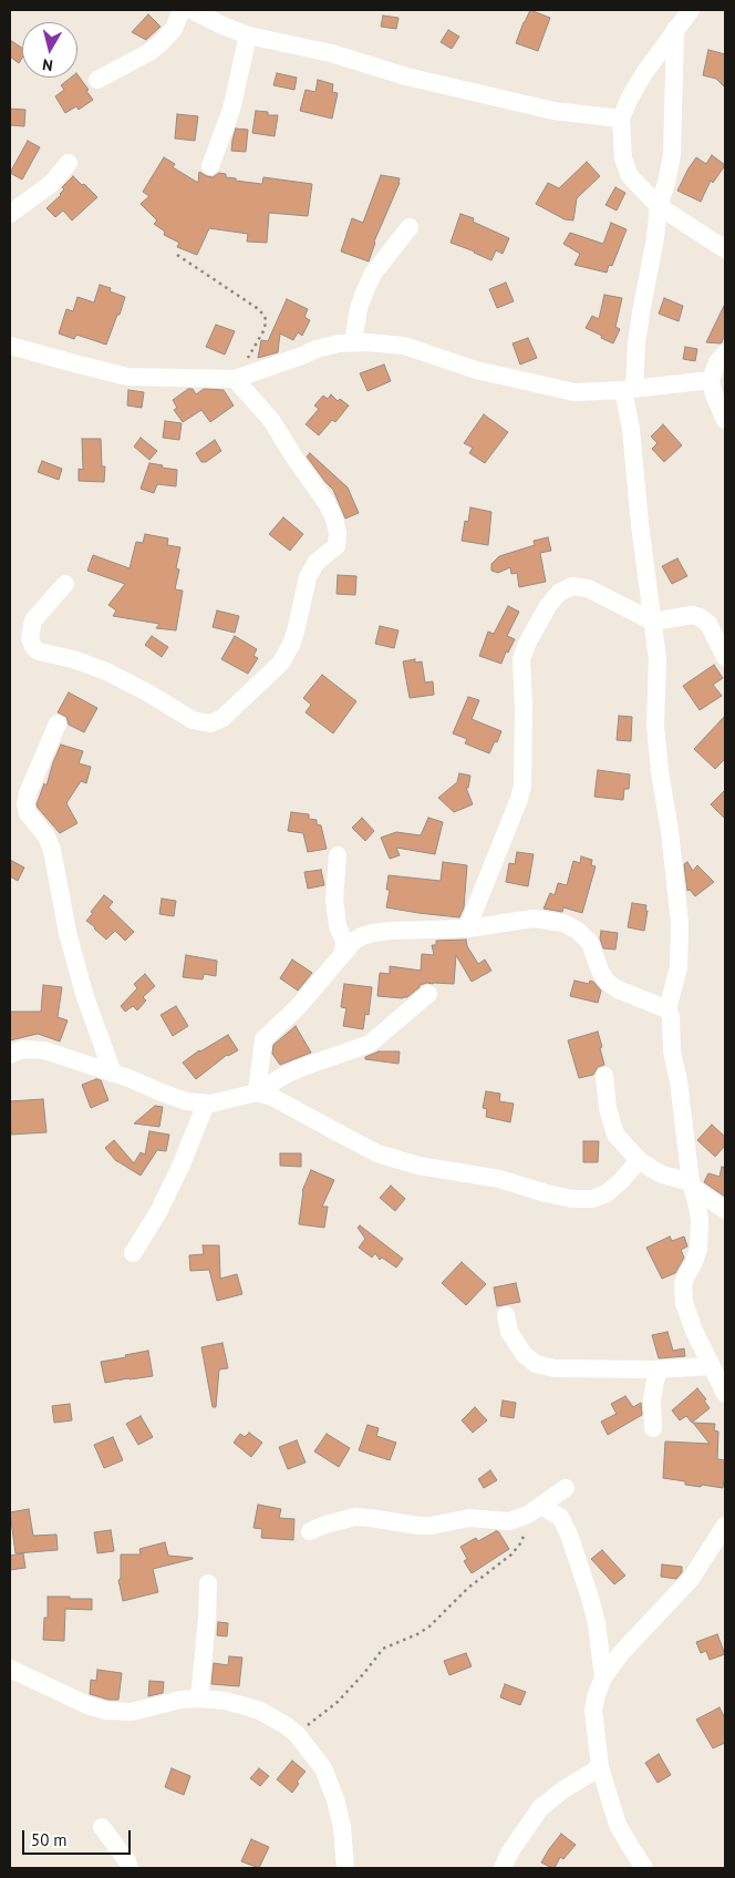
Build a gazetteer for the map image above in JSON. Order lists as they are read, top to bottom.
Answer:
{
  "scale_bar": "50 m",
  "north": "bottom"
}
